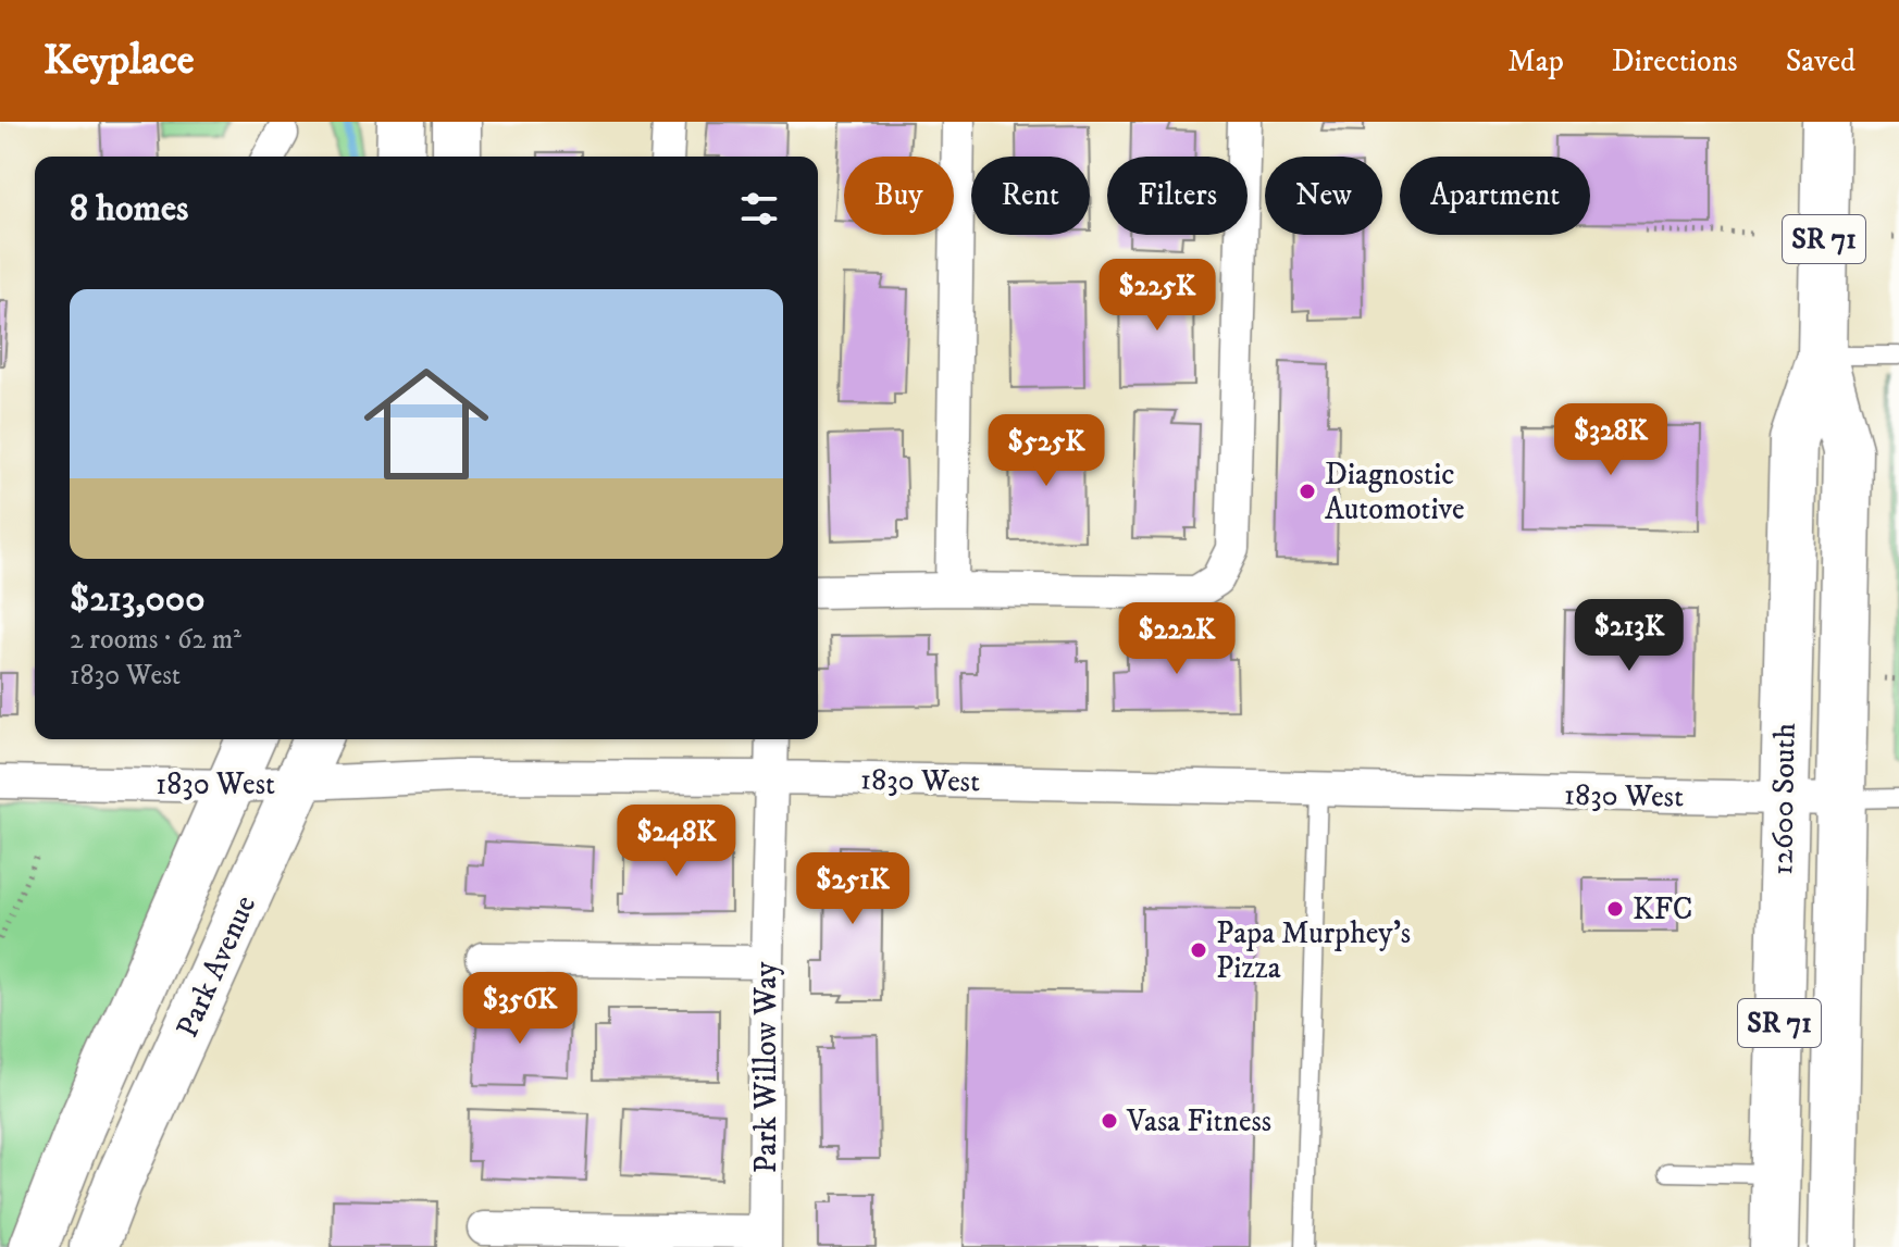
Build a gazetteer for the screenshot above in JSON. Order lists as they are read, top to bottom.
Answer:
{
  "streets": {
    "main road": ["SR 71", "12600 South", "Park Avenue"],
    "street": ["1830 West", "Park Willow Way"]
  },
  "crossings": [
    ["1830 West", "12600 South"],
    ["1830 West", "Park Avenue"],
    ["1830 West", "Park Willow Way"]
  ],
  "places": [
    "Diagnostic Automotive",
    "KFC",
    "Papa Murphey's Pizza",
    "Vasa Fitness"
  ],
  "page": {
    "header": "Keyplace",
    "nav": ["Map", "Directions", "Saved"],
    "chip": [
      "Buy",
      "Rent",
      "Filters",
      "New",
      "Apartment"
    ],
    "heading": "8 homes",
    "price": [
      "$225K",
      "$328K",
      "$525K",
      "$213K",
      "$222K",
      "$248K",
      "$251K",
      "$356K"
    ],
    "list": [
      {
        "name": "$213,000",
        "note": "2 rooms · 62 m² · 1830 West"
      }
    ]
  }
}
